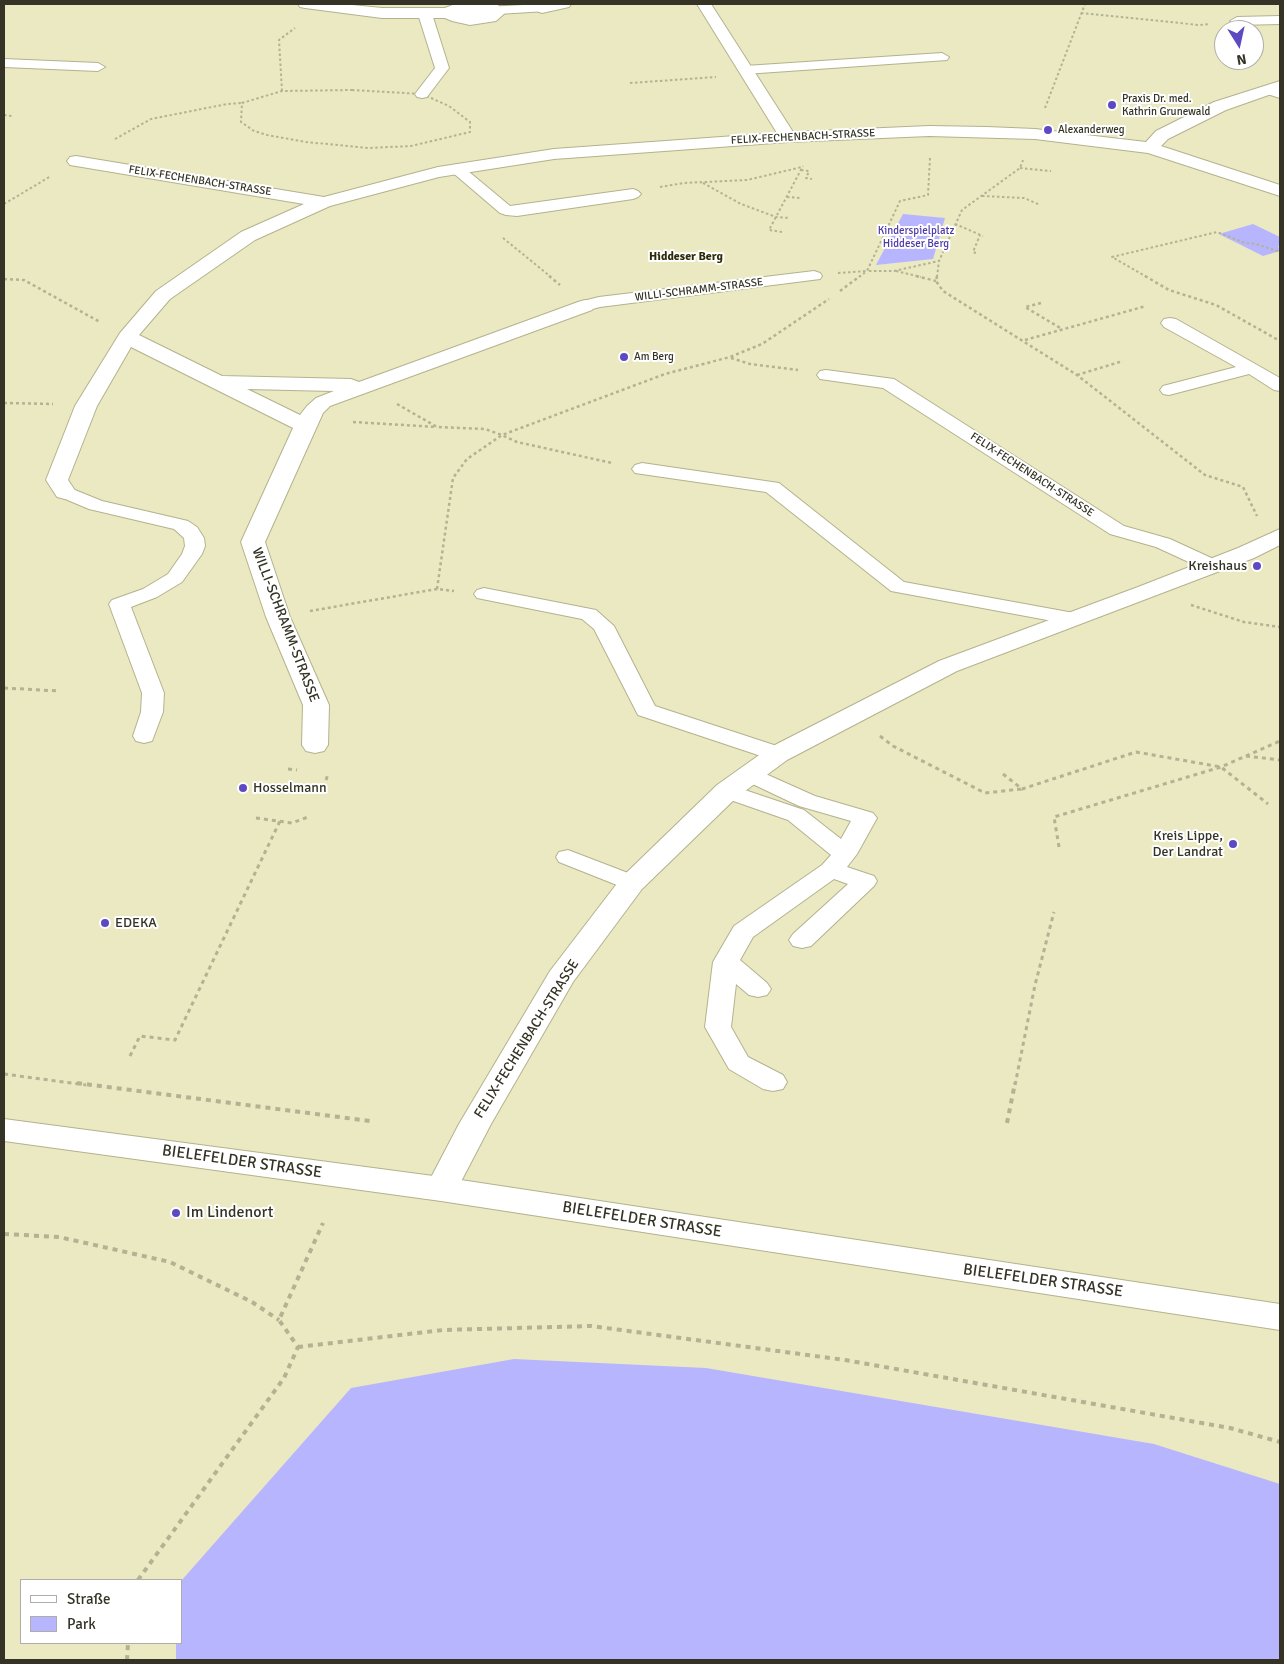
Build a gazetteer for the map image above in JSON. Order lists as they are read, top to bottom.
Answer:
{
  "streets": {
    "street": ["FELIX-FECHENBACH-STRASSE", "WILLI-SCHRAMM-STRASSE", "BIELEFELDER STRASSE"]
  },
  "crossings": [
    ["FELIX-FECHENBACH-STRASSE", "WILLI-SCHRAMM-STRASSE"],
    ["FELIX-FECHENBACH-STRASSE", "BIELEFELDER STRASSE"]
  ],
  "districts": ["Hiddeser Berg"],
  "parks": ["Kinderspielplatz Hiddeser Berg"],
  "places": [
    "Praxis Dr. med. Kathrin Grunewald",
    "Alexanderweg",
    "Am Berg",
    "Kreishaus",
    "Hosselmann",
    "Kreis Lippe, Der Landrat",
    "EDEKA",
    "Im Lindenort"
  ],
  "legend": ["Straße", "Park"],
  "north": "bottom"
}
